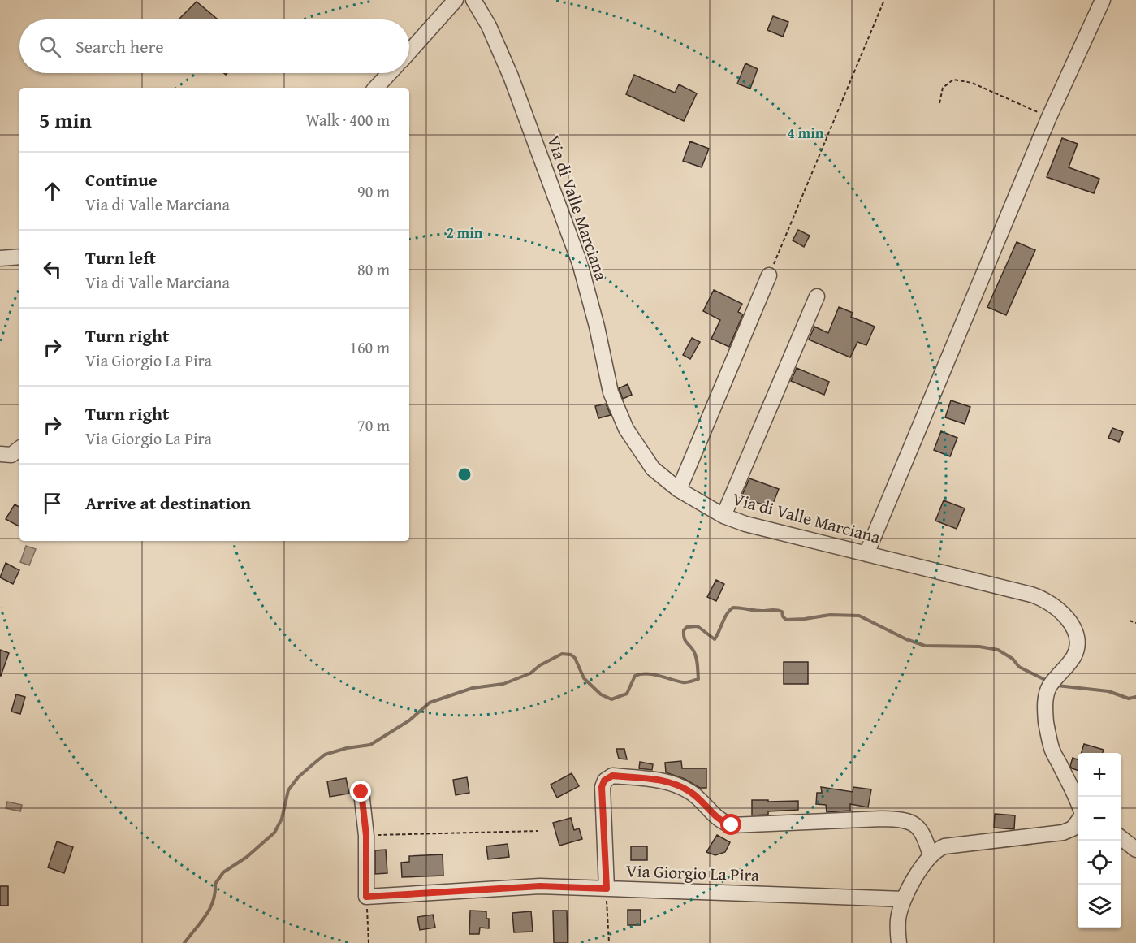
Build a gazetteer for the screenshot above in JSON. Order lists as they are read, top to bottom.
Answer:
{
  "streets": {
    "street": ["Via di Valle Marciana", "Via Giorgio La Pira"]
  },
  "page": {
    "search": "Search here",
    "heading": ["5 min", "Walk · 400 m"],
    "list": [
      ["Continue", "Via di Valle Marciana", "90 m"],
      ["Turn left", "Via di Valle Marciana", "80 m"],
      ["Turn right", "Via Giorgio La Pira", "160 m"],
      ["Turn right", "Via Giorgio La Pira", "70 m"],
      "Arrive at destination"
    ],
    "map_buttons": ["+", "−"]
  },
  "rings": ["4 min", "2 min"]
}
